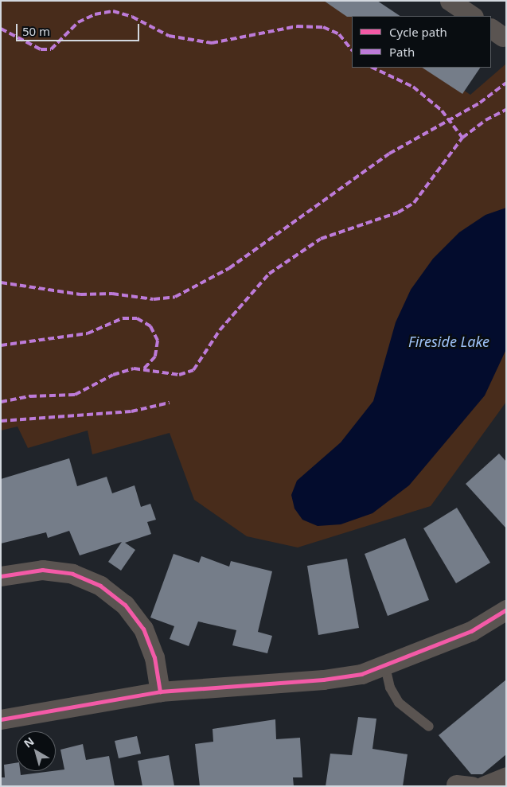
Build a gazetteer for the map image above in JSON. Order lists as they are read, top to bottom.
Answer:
{
  "water": ["Fireside Lake"],
  "legend": ["Cycle path", "Path"],
  "scale_bar": "50 m",
  "north": "top left"
}
